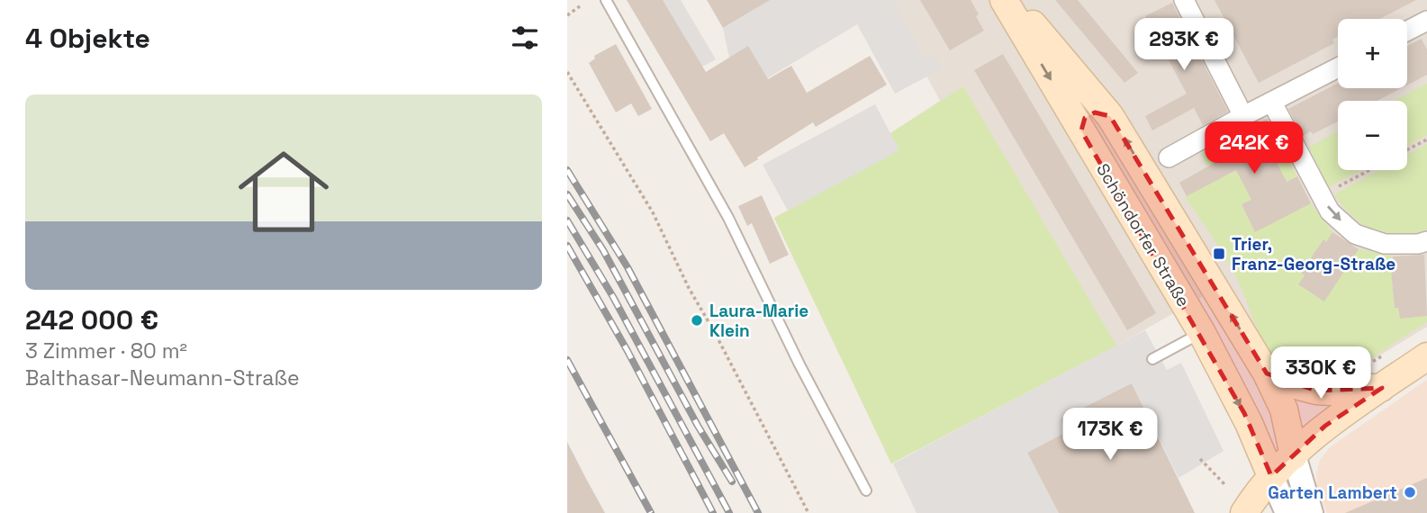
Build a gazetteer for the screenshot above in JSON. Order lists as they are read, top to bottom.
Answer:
{
  "streets": {
    "main road": ["Schöndorfer Straße"]
  },
  "places": {
    "transit": ["Trier, Franz-Georg-Straße"],
    "other": ["Laura-Marie Klein", "Garten Lambert"]
  },
  "page": {
    "heading": "4 Objekte",
    "price": [
      "293K €",
      "242K €",
      "330K €",
      "173K €"
    ],
    "map_buttons": ["+", "−"],
    "list": [
      {
        "name": "242 000 €",
        "note": "3 Zimmer · 80 m² · Balthasar-Neumann-Straße"
      }
    ]
  }
}
